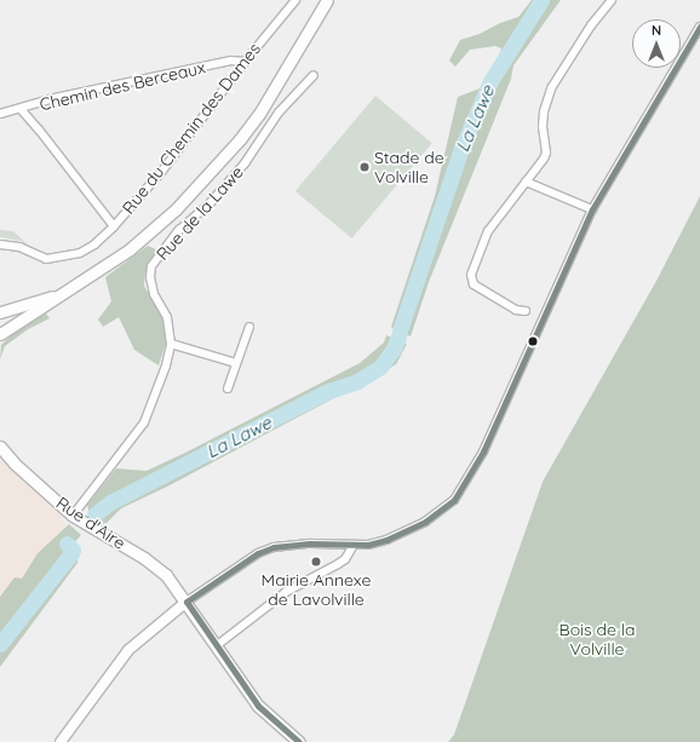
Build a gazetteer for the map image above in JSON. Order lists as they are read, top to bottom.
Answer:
{
  "streets": {
    "main road": ["Rue d'Aire"],
    "street": ["Chemin des Berceaux", "Rue du Chemin des Dames", "Rue de la Lawe"]
  },
  "crossings": [
    ["Chemin des Berceaux", "Rue du Chemin des Dames"],
    ["Rue de la Lawe", "Rue d'Aire"]
  ],
  "water": ["La Lawe"],
  "parks": ["Bois de la Volville"],
  "places": ["Stade de Volville", "Mairie Annexe de Lavolville"],
  "north": "top"
}
